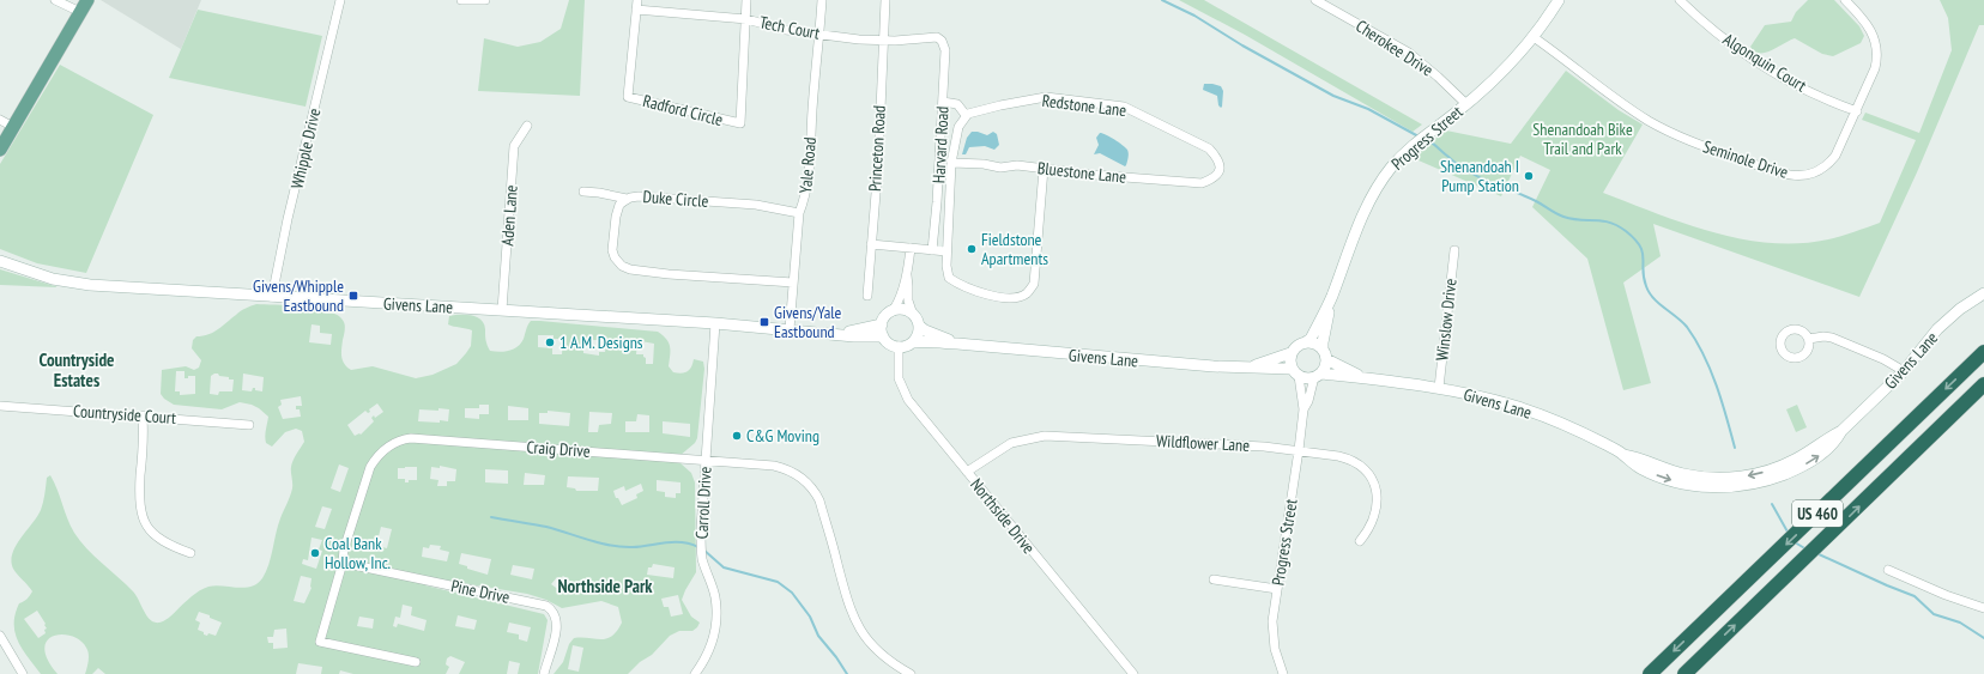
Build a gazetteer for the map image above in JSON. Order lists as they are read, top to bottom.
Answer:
{
  "streets": {
    "highway": ["US 460"],
    "street": [
      "Tech Court",
      "Cherokee Drive",
      "Algonquin Court",
      "Redstone Lane",
      "Radford Circle",
      "Progress Street",
      "Harvard Road",
      "Whipple Drive",
      "Princeton Road",
      "Seminole Drive",
      "Yale Road",
      "Bluestone Lane",
      "Duke Circle",
      "Aden Lane",
      "Givens Lane",
      "Winslow Drive",
      "Countryside Court",
      "Wildflower Lane",
      "Craig Drive",
      "Carroll Drive",
      "Northside Drive",
      "Pine Drive"
    ]
  },
  "crossings": [
    ["Tech Court", "Radford Circle"],
    ["Tech Court", "Harvard Road"],
    ["Tech Court", "Princeton Road"],
    ["Tech Court", "Yale Road"],
    ["Cherokee Drive", "Progress Street"],
    ["Algonquin Court", "Seminole Drive"],
    ["Redstone Lane", "Bluestone Lane"],
    ["Progress Street", "Seminole Drive"],
    ["Progress Street", "Givens Lane"],
    ["Progress Street", "Wildflower Lane"],
    ["Whipple Drive", "Givens Lane"],
    ["Yale Road", "Duke Circle"],
    ["Yale Road", "Givens Lane"],
    ["Aden Lane", "Givens Lane"],
    ["Givens Lane", "Winslow Drive"],
    ["Givens Lane", "Carroll Drive"],
    ["Givens Lane", "Northside Drive"],
    ["Wildflower Lane", "Northside Drive"],
    ["Craig Drive", "Carroll Drive"],
    ["Craig Drive", "Pine Drive"]
  ],
  "districts": ["Countryside Estates", "Northside Park"],
  "parks": ["Shenandoah Bike Trail and Park"],
  "places": {
    "other": [
      "Shenandoah I Pump Station",
      "Fieldstone Apartments",
      "1 A.M. Designs",
      "C&G Moving",
      "Coal Bank Hollow, Inc."
    ],
    "transit": ["Givens/Whipple Eastbound", "Givens/Yale Eastbound"]
  }
}
